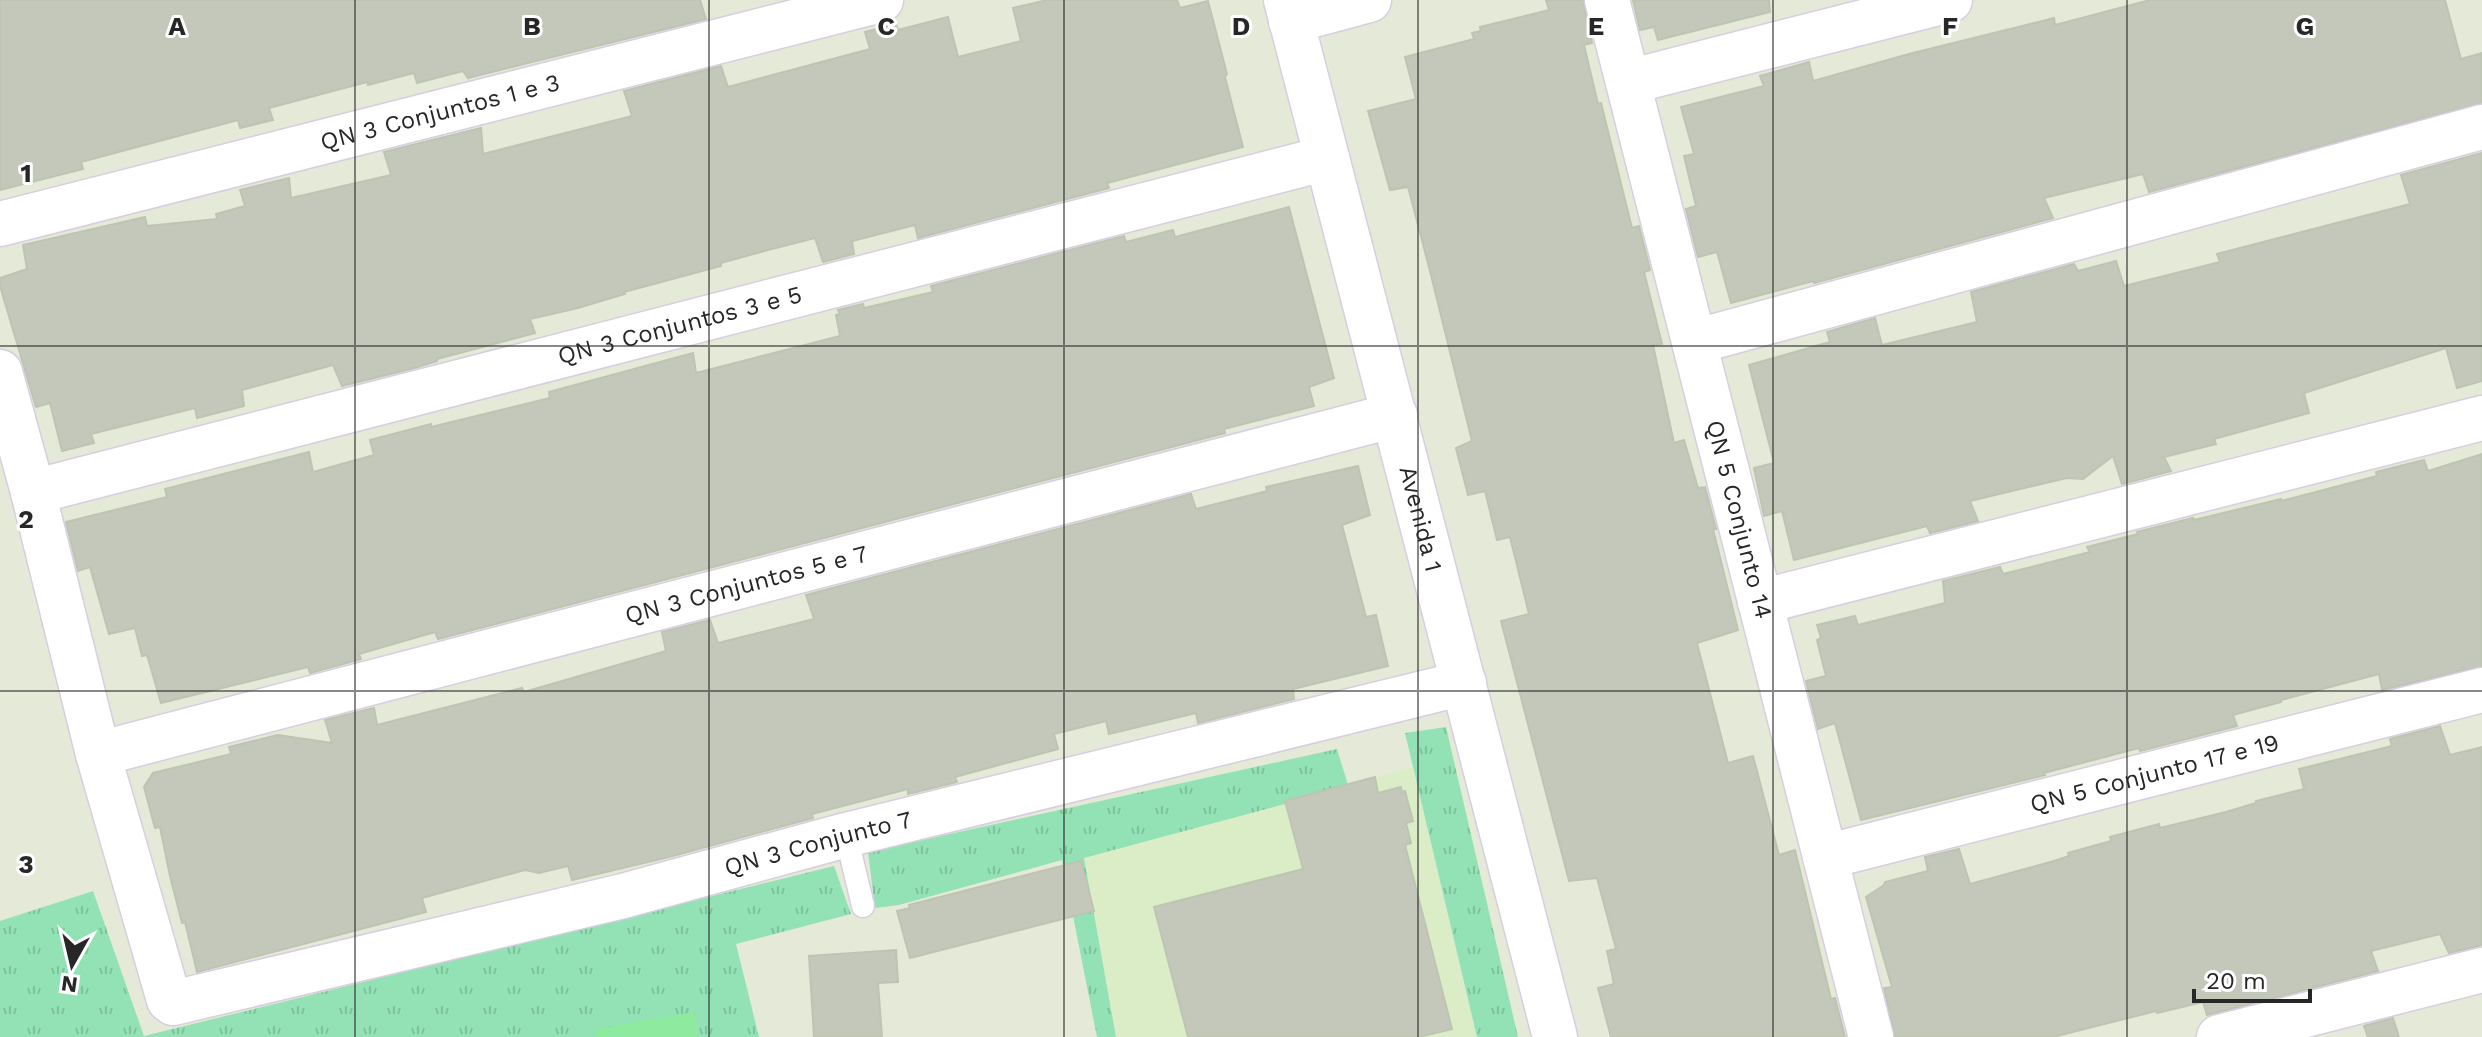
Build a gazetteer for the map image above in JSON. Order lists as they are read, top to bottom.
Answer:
{
  "streets": {
    "street": [
      "QN 3 Conjuntos 1 e 3",
      "QN 3 Conjuntos 3 e 5",
      "Avenida 1",
      "QN 5 Conjunto 14",
      "QN 3 Conjuntos 5 e 7",
      "QN 5 Conjunto 17 e 19",
      "QN 3 Conjunto 7"
    ]
  },
  "crossings": [
    ["QN 3 Conjuntos 3 e 5", "Avenida 1"],
    ["Avenida 1", "QN 3 Conjuntos 5 e 7"],
    ["Avenida 1", "QN 3 Conjunto 7"],
    ["QN 5 Conjunto 14", "QN 5 Conjunto 17 e 19"],
    ["QN 3 Conjuntos 5 e 7", "QN 3 Conjunto 7"]
  ],
  "scale_bar": "20 m",
  "north": "bottom",
  "grid": {
    "columns": [
      "A",
      "B",
      "C",
      "D",
      "E",
      "F",
      "G"
    ],
    "rows": ["1", "2", "3"]
  }
}
